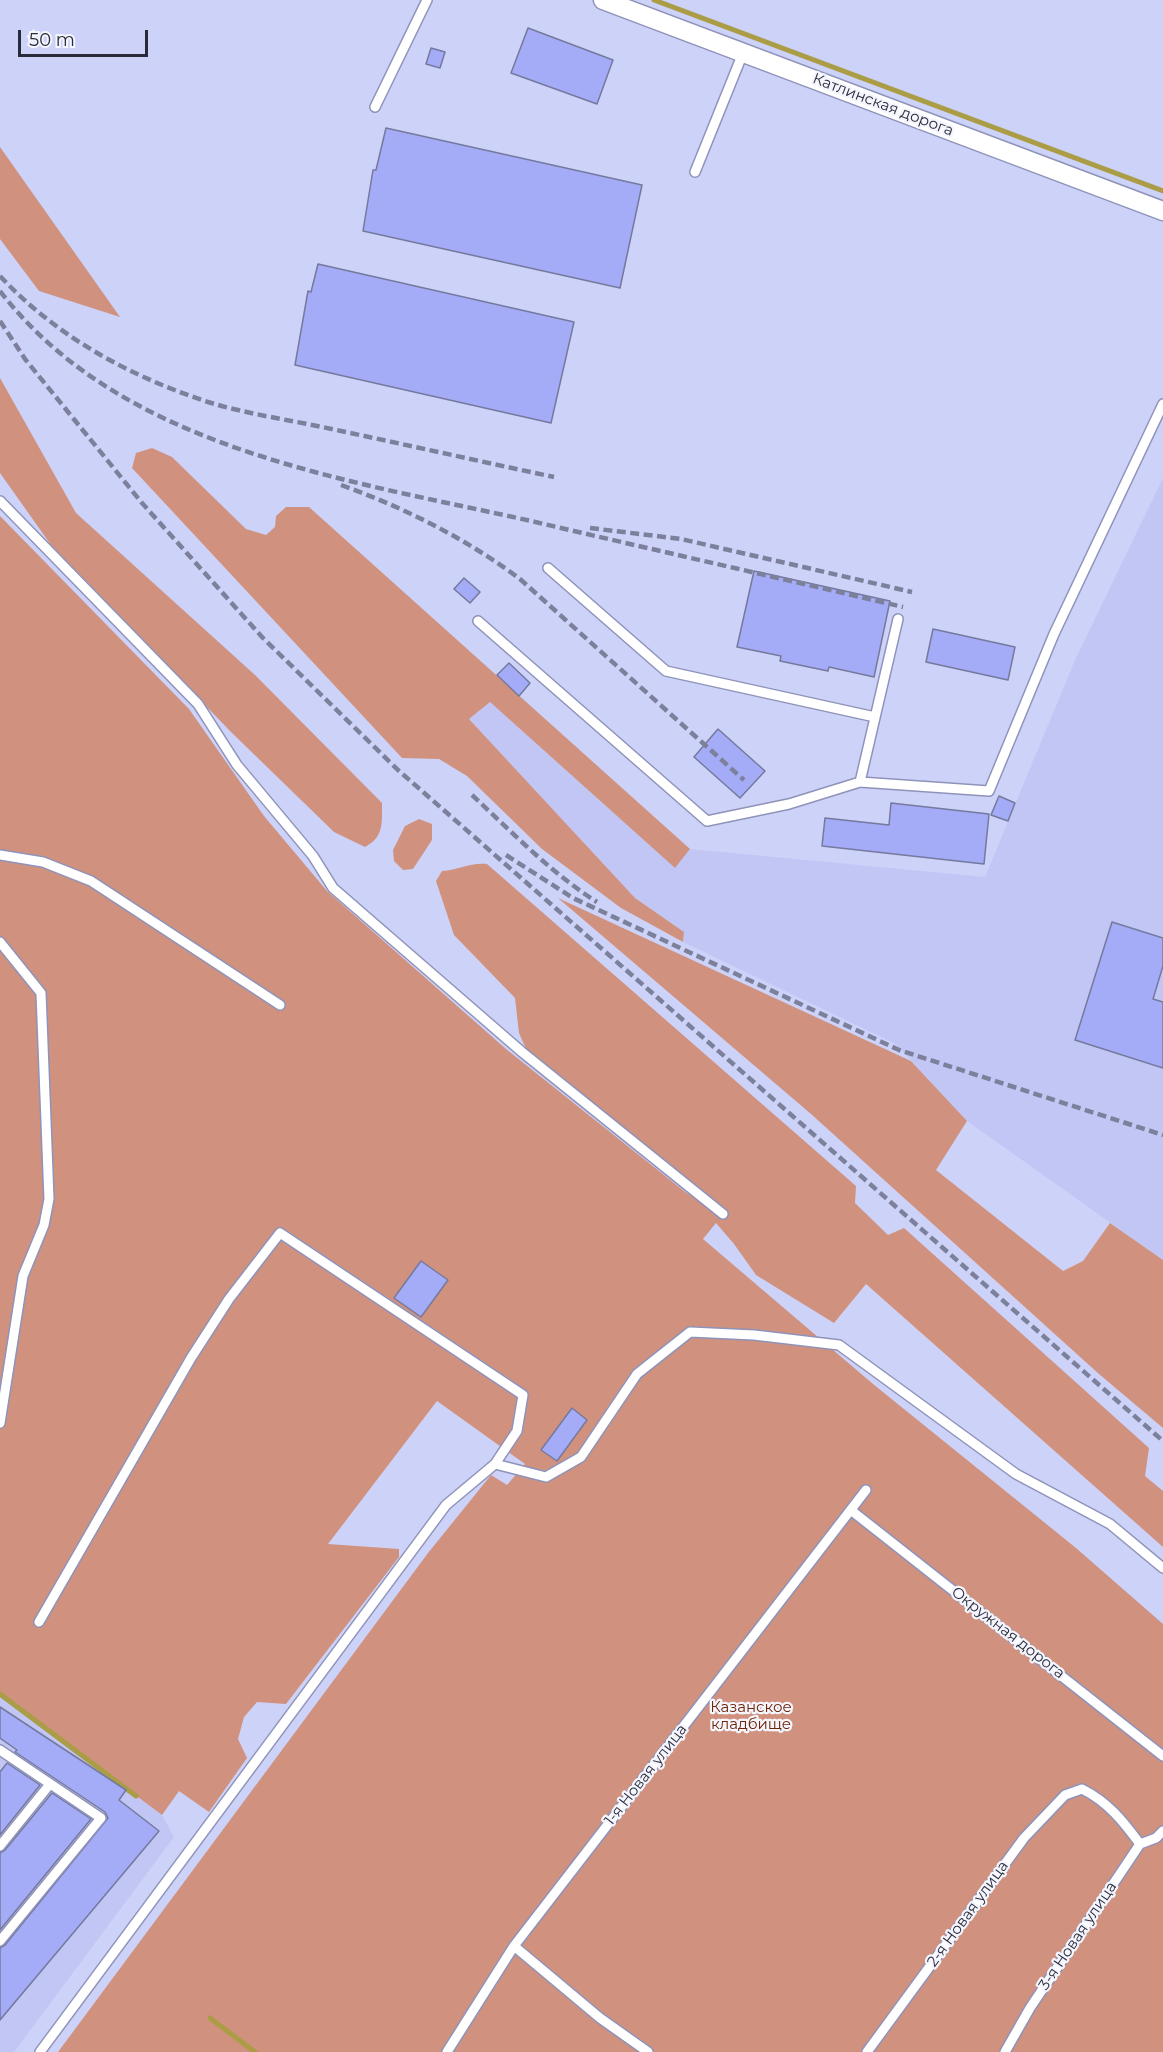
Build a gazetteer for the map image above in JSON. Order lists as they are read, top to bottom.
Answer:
{
  "streets": {
    "street": ["Катлинская дорога"],
    "lane": [
      "Окружная дорога",
      "1-я Новая улица",
      "2-я Новая улица",
      "3-я Новая улица"
    ]
  },
  "crossings": [
    ["Окружная дорога", "1-я Новая улица"],
    ["2-я Новая улица", "3-я Новая улица"]
  ],
  "parks": ["Казанское кладбище"],
  "scale_bar": "50 m"
}
